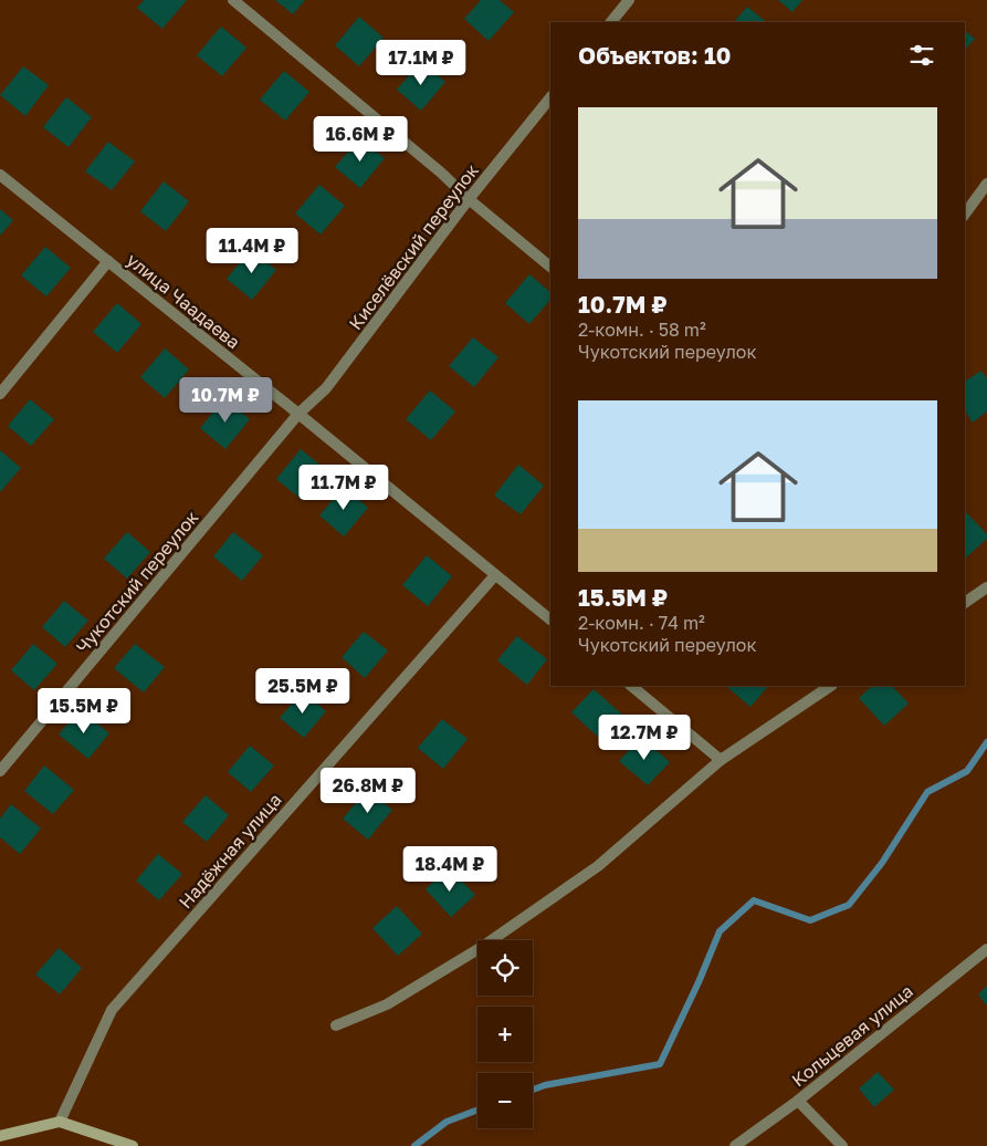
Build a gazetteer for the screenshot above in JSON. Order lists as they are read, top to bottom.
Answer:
{
  "streets": {
    "street": [
      "Киселёвский переулок",
      "улица Чаадаева",
      "Чукотский переулок",
      "Надёжная улица",
      "Кольцевая улица"
    ]
  },
  "crossings": [
    ["Киселёвский переулок", "улица Чаадаева"],
    ["Киселёвский переулок", "Чукотский переулок"],
    ["улица Чаадаева", "Чукотский переулок"],
    ["улица Чаадаева", "Надёжная улица"]
  ],
  "page": {
    "heading": "Объектов: 10",
    "price": [
      "17.1M ₽",
      "16.6M ₽",
      "11.4M ₽",
      "10.7M ₽",
      "11.7M ₽",
      "25.5M ₽",
      "15.5M ₽",
      "12.7M ₽",
      "26.8M ₽",
      "18.4M ₽"
    ],
    "list": [
      {
        "name": "10.7M ₽",
        "note": "2-комн. · 58 m² · Чукотский переулок"
      },
      {
        "name": "15.5M ₽",
        "note": "2-комн. · 74 m² · Чукотский переулок"
      }
    ],
    "map_buttons": ["+", "−"]
  }
}
